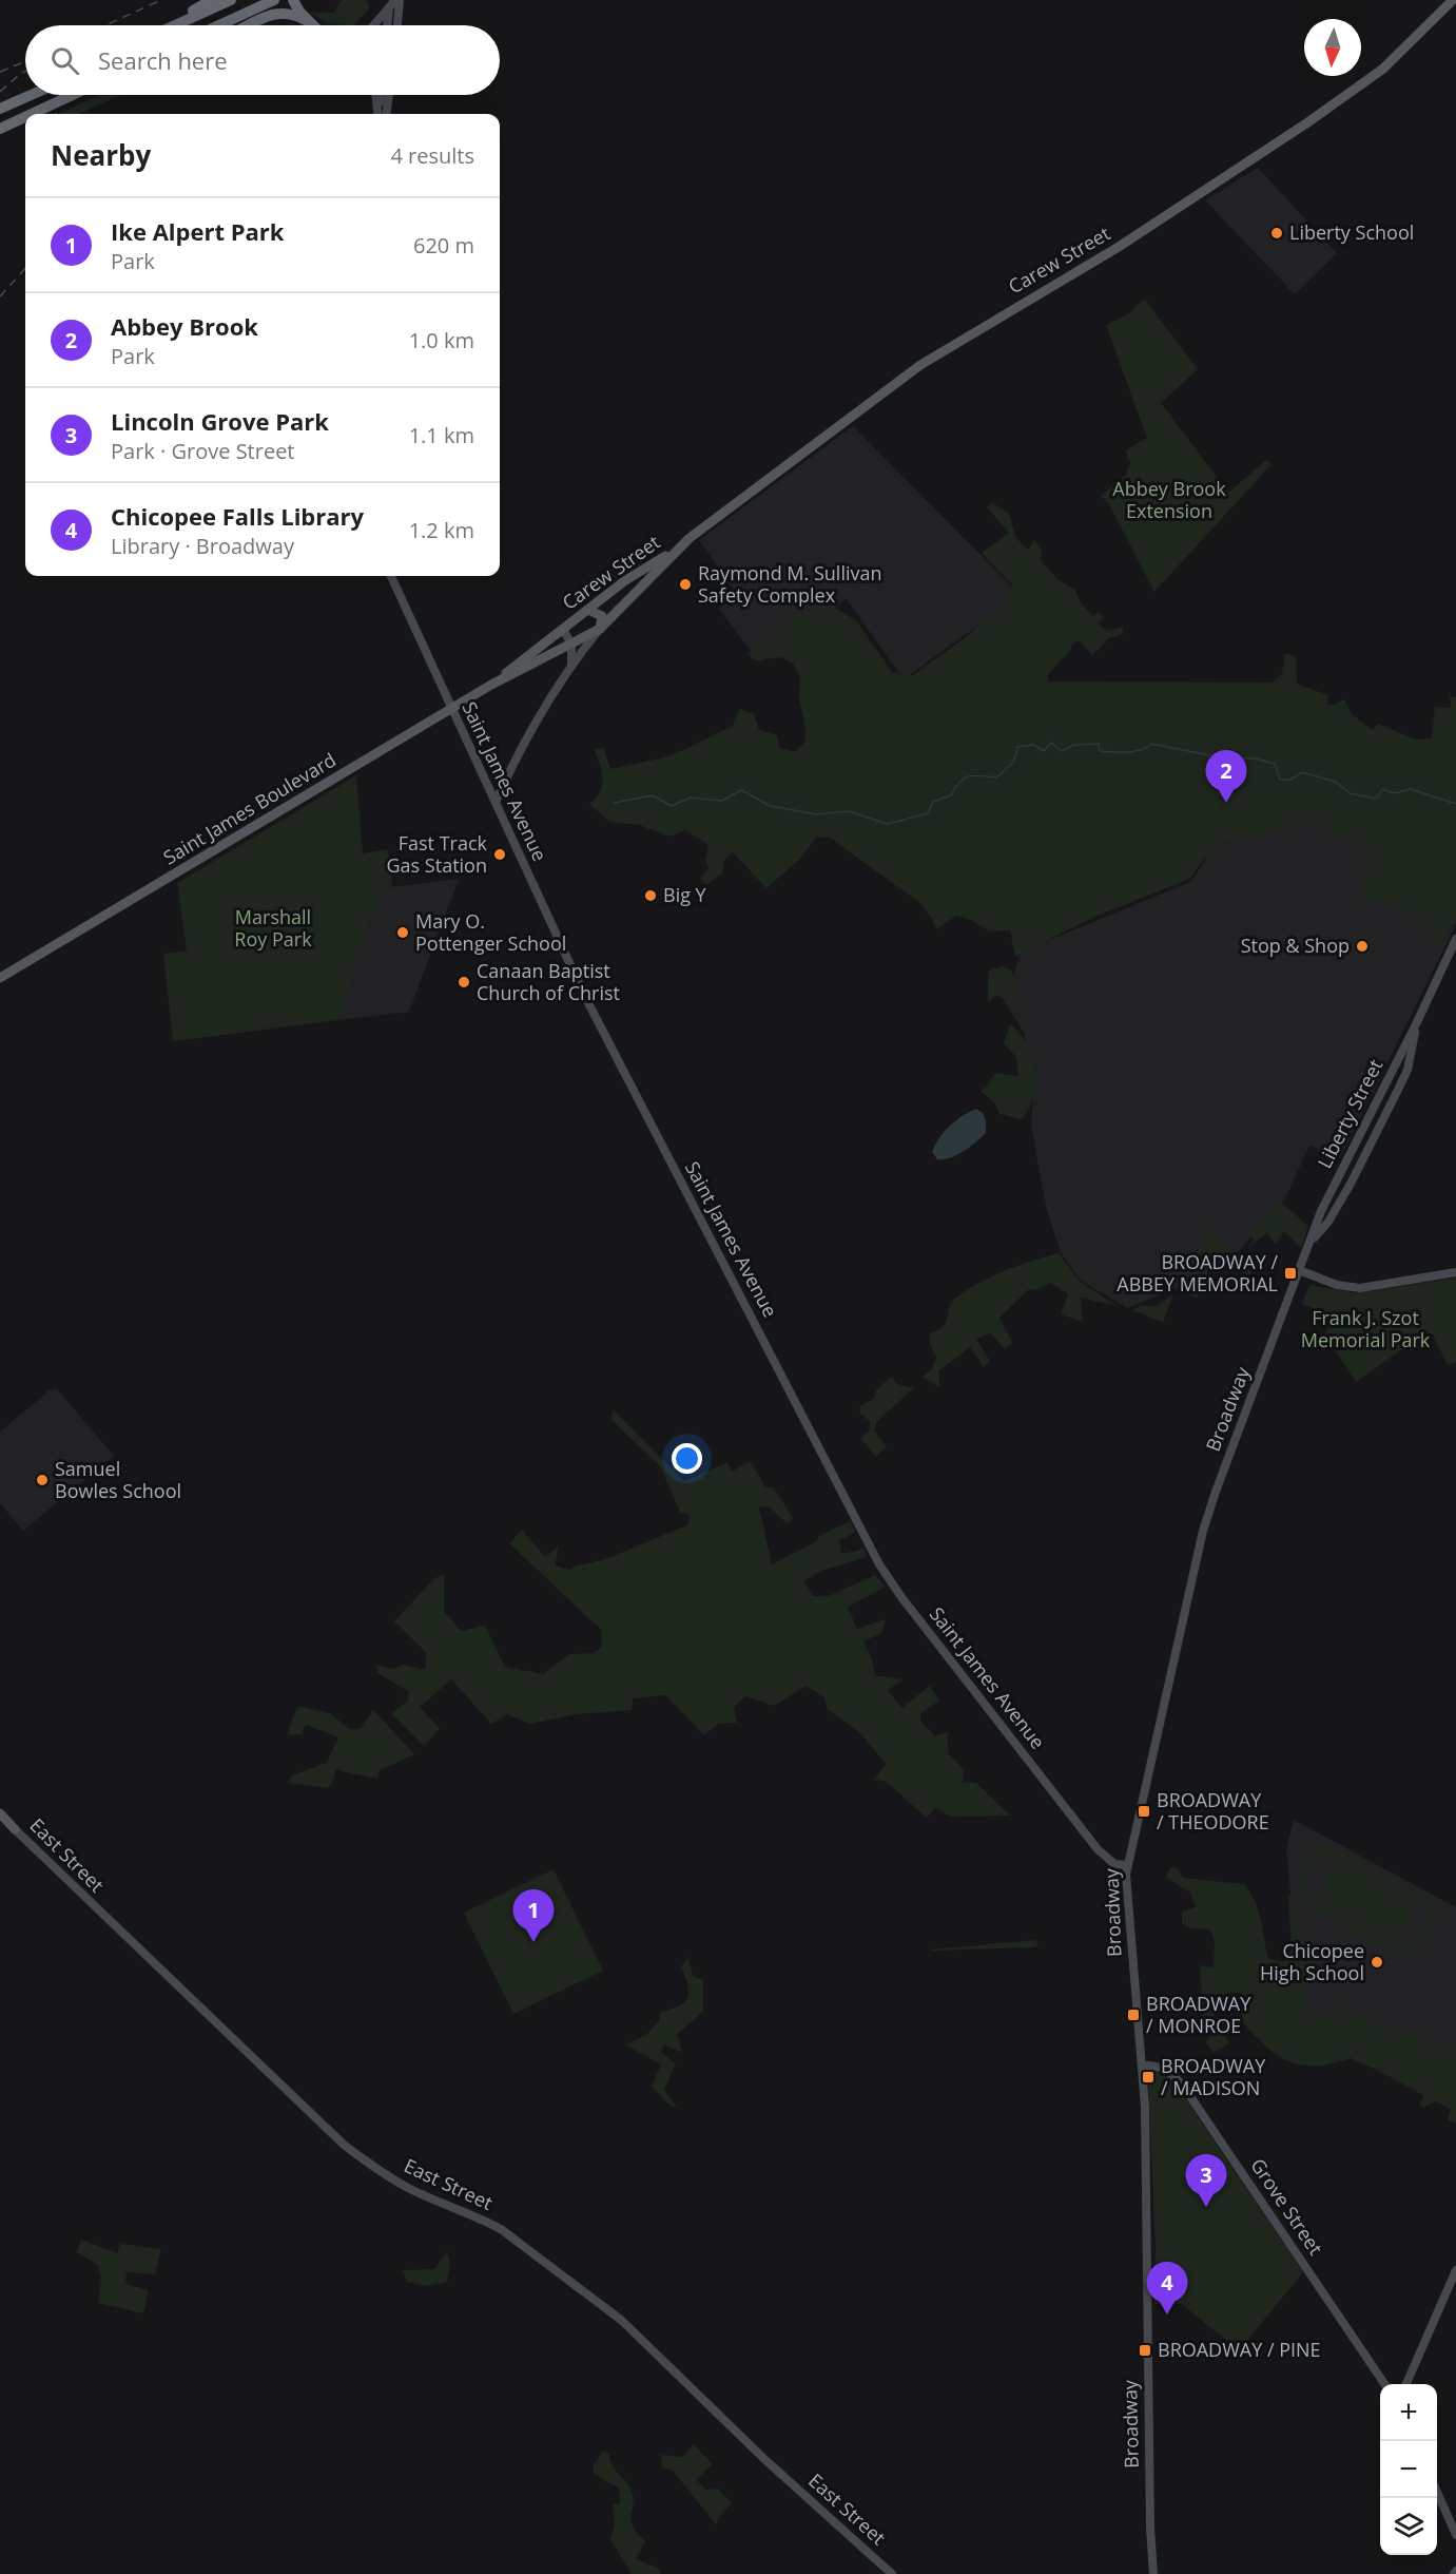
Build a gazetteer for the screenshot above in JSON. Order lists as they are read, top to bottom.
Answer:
{
  "streets": {
    "main road": [
      "Carew Street",
      "Saint James Avenue",
      "Saint James Boulevard",
      "Liberty Street",
      "Broadway",
      "East Street",
      "Grove Street"
    ]
  },
  "crossings": [
    ["Carew Street", "Saint James Avenue"],
    ["Carew Street", "Saint James Boulevard"],
    ["Saint James Avenue", "Saint James Boulevard"],
    ["Saint James Avenue", "Broadway"],
    ["Liberty Street", "Broadway"],
    ["Broadway", "Grove Street"]
  ],
  "parks": ["Abbey Brook Extension", "Marshall Roy Park", "Frank J. Szot Memorial Park"],
  "places": {
    "other": [
      "Liberty School",
      "Raymond M. Sullivan Safety Complex",
      "Fast Track Gas Station",
      "Big Y",
      "Mary O. Pottenger School",
      "Stop & Shop",
      "Canaan Baptist Church of Christ",
      "Samuel Bowles School",
      "Chicopee High School"
    ],
    "transit": [
      "BROADWAY / ABBEY MEMORIAL",
      "BROADWAY / THEODORE",
      "BROADWAY / MONROE",
      "BROADWAY / MADISON",
      "BROADWAY / PINE"
    ]
  },
  "north": "bottom",
  "page": {
    "search": "Search here",
    "heading": ["Nearby", "4 results"],
    "list": [
      {
        "mark": "1",
        "name": "Ike Alpert Park",
        "note": "Park",
        "value": "620 m"
      },
      {
        "mark": "2",
        "name": "Abbey Brook",
        "note": "Park",
        "value": "1.0 km"
      },
      {
        "mark": "3",
        "name": "Lincoln Grove Park",
        "note": "Park · Grove Street",
        "value": "1.1 km"
      },
      {
        "mark": "4",
        "name": "Chicopee Falls Library",
        "note": "Library · Broadway",
        "value": "1.2 km"
      }
    ],
    "pins": [
      "2",
      "1",
      "3",
      "4"
    ],
    "map_buttons": ["+", "−"]
  }
}
